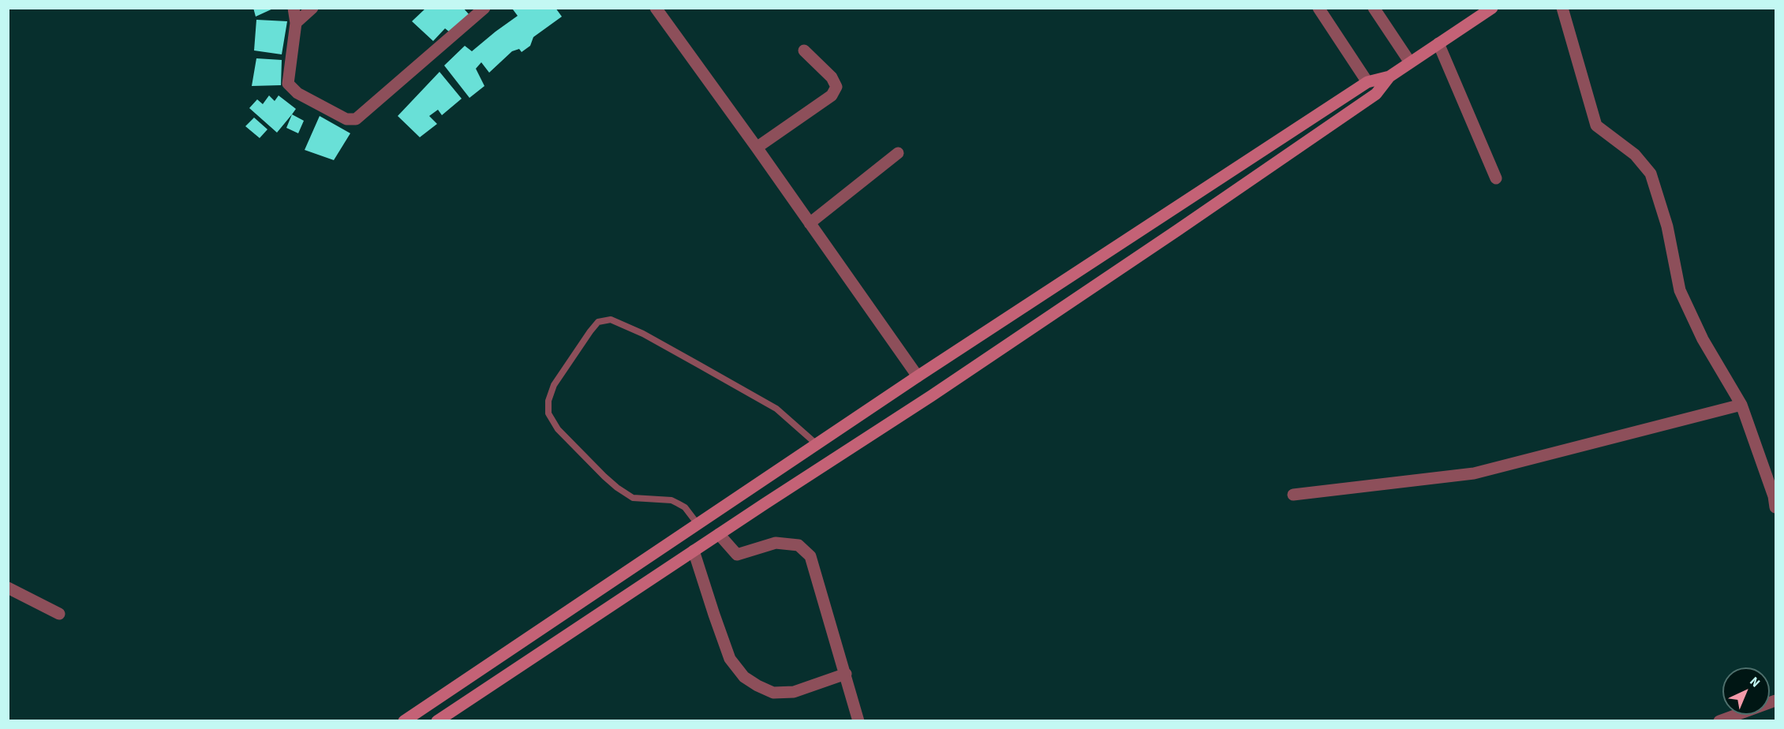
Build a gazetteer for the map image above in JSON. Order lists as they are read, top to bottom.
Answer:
{
  "north": "top right"
}
